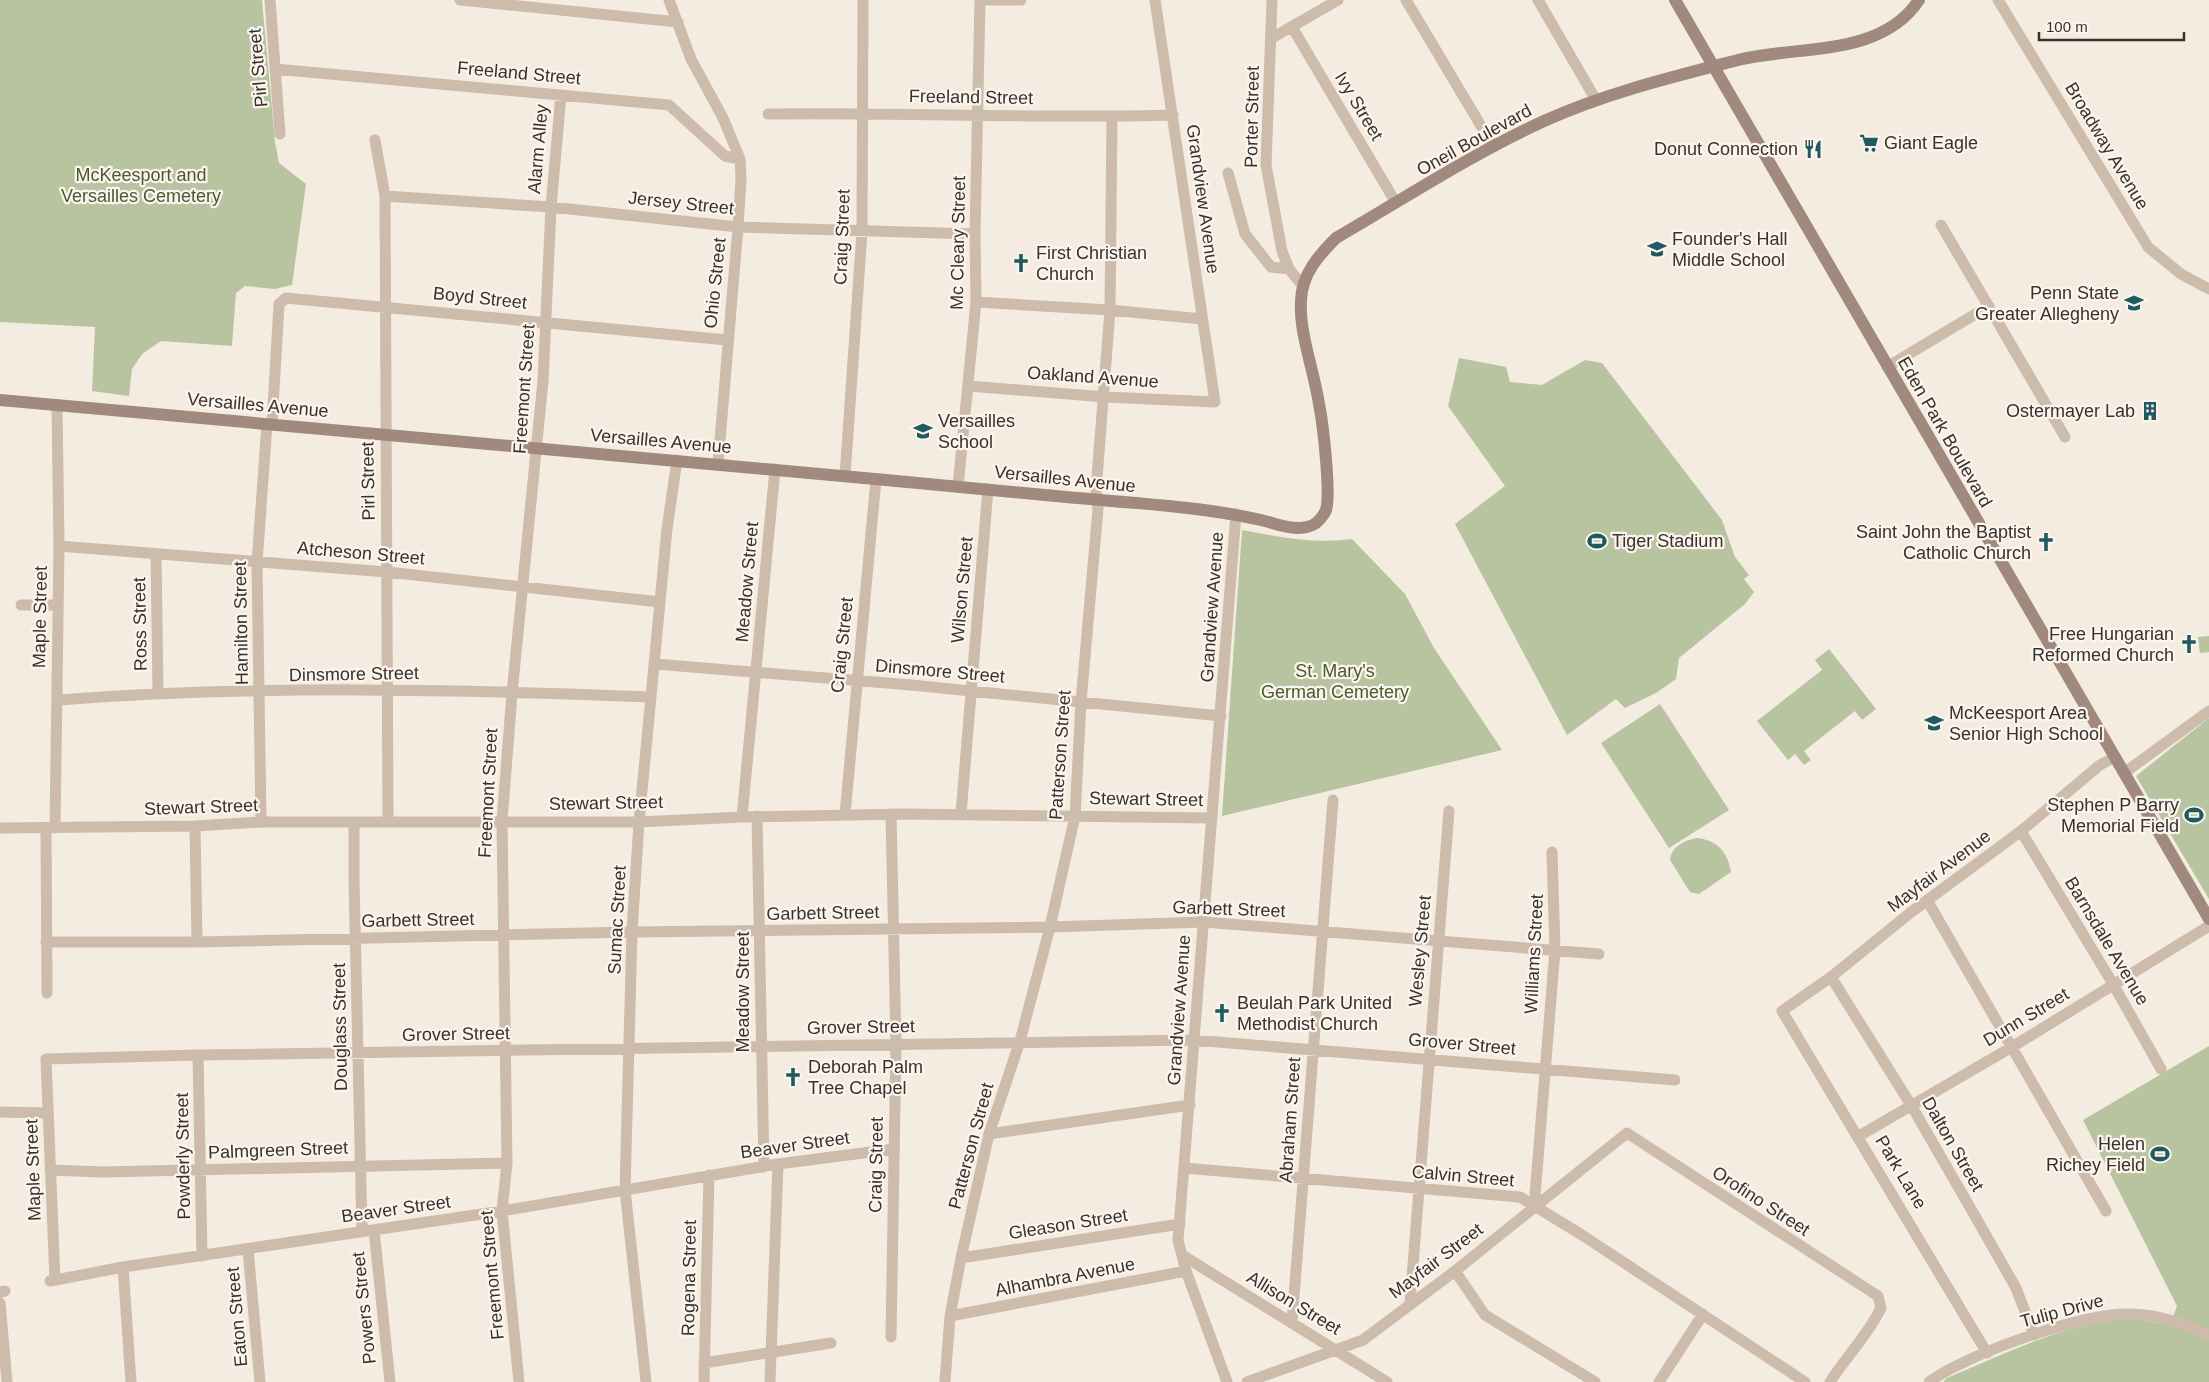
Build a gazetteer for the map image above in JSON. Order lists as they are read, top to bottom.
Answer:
{
  "streets": {
    "street": [
      "Pirl Street",
      "Freeland Street",
      "Ivy Street",
      "Porter Street",
      "Oneil Boulevard",
      "Broadway Avenue",
      "Alarm Alley",
      "Grandview Avenue",
      "Jersey Street",
      "Craig Street",
      "Mc Cleary Street",
      "Ohio Street",
      "Boyd Street",
      "Oakland Avenue",
      "Freemont Street",
      "Versailles Avenue",
      "Eden Park Boulevard",
      "Atcheson Street",
      "Meadow Street",
      "Wilson Street",
      "Maple Street",
      "Hamilton Street",
      "Ross Street",
      "Dinsmore Street",
      "Patterson Street",
      "Stewart Street",
      "Mayfair Avenue",
      "Garbett Street",
      "Sumac Street",
      "Barnsdale Avenue",
      "Wesley Street",
      "Williams Street",
      "Dunn Street",
      "Douglass Street",
      "Grover Street",
      "Abraham Street",
      "Dalton Street",
      "Beaver Street",
      "Palmgreen Street",
      "Powderly Street",
      "Park Lane",
      "Calvin Street",
      "Orofino Street",
      "Gleason Street",
      "Mayfair Street",
      "Alhambra Avenue",
      "Rogena Street",
      "Allison Street",
      "Powers Street",
      "Tulip Drive",
      "Eaton Street"
    ]
  },
  "crossings": [
    ["Pirl Street", "Freeland Street"],
    ["Pirl Street", "Jersey Street"],
    ["Pirl Street", "Boyd Street"],
    ["Pirl Street", "Versailles Avenue"],
    ["Pirl Street", "Atcheson Street"],
    ["Pirl Street", "Dinsmore Street"],
    ["Pirl Street", "Stewart Street"],
    ["Freeland Street", "Alarm Alley"],
    ["Freeland Street", "Grandview Avenue"],
    ["Freeland Street", "Craig Street"],
    ["Freeland Street", "Mc Cleary Street"],
    ["Freeland Street", "Ohio Street"],
    ["Freeland Street", "Patterson Street"],
    ["Ivy Street", "Oneil Boulevard"],
    ["Porter Street", "Oneil Boulevard"],
    ["Oneil Boulevard", "Versailles Avenue"],
    ["Oneil Boulevard", "Eden Park Boulevard"],
    ["Alarm Alley", "Jersey Street"],
    ["Alarm Alley", "Freemont Street"],
    ["Grandview Avenue", "Oakland Avenue"],
    ["Grandview Avenue", "Versailles Avenue"],
    ["Grandview Avenue", "Dinsmore Street"],
    ["Grandview Avenue", "Stewart Street"],
    ["Grandview Avenue", "Garbett Street"],
    ["Grandview Avenue", "Grover Street"],
    ["Grandview Avenue", "Calvin Street"],
    ["Grandview Avenue", "Gleason Street"],
    ["Grandview Avenue", "Alhambra Avenue"],
    ["Grandview Avenue", "Allison Street"],
    ["Jersey Street", "Craig Street"],
    ["Jersey Street", "Mc Cleary Street"],
    ["Jersey Street", "Ohio Street"],
    ["Jersey Street", "Freemont Street"],
    ["Craig Street", "Versailles Avenue"],
    ["Craig Street", "Dinsmore Street"],
    ["Craig Street", "Stewart Street"],
    ["Craig Street", "Garbett Street"],
    ["Craig Street", "Grover Street"],
    ["Craig Street", "Beaver Street"],
    ["Mc Cleary Street", "Oakland Avenue"],
    ["Mc Cleary Street", "Versailles Avenue"],
    ["Ohio Street", "Boyd Street"],
    ["Ohio Street", "Versailles Avenue"],
    ["Boyd Street", "Freemont Street"],
    ["Boyd Street", "Hamilton Street"],
    ["Oakland Avenue", "Patterson Street"],
    ["Freemont Street", "Versailles Avenue"],
    ["Freemont Street", "Atcheson Street"],
    ["Freemont Street", "Dinsmore Street"],
    ["Freemont Street", "Stewart Street"],
    ["Freemont Street", "Garbett Street"],
    ["Freemont Street", "Grover Street"],
    ["Freemont Street", "Beaver Street"],
    ["Freemont Street", "Palmgreen Street"],
    ["Versailles Avenue", "Meadow Street"],
    ["Versailles Avenue", "Wilson Street"],
    ["Versailles Avenue", "Maple Street"],
    ["Versailles Avenue", "Hamilton Street"],
    ["Versailles Avenue", "Patterson Street"],
    ["Versailles Avenue", "Sumac Street"],
    ["Eden Park Boulevard", "Mayfair Avenue"],
    ["Atcheson Street", "Maple Street"],
    ["Atcheson Street", "Hamilton Street"],
    ["Atcheson Street", "Ross Street"],
    ["Atcheson Street", "Sumac Street"],
    ["Meadow Street", "Dinsmore Street"],
    ["Meadow Street", "Stewart Street"],
    ["Meadow Street", "Garbett Street"],
    ["Meadow Street", "Grover Street"],
    ["Meadow Street", "Beaver Street"],
    ["Wilson Street", "Dinsmore Street"],
    ["Wilson Street", "Stewart Street"],
    ["Maple Street", "Dinsmore Street"],
    ["Maple Street", "Stewart Street"],
    ["Maple Street", "Garbett Street"],
    ["Maple Street", "Grover Street"],
    ["Maple Street", "Beaver Street"],
    ["Maple Street", "Palmgreen Street"],
    ["Hamilton Street", "Dinsmore Street"],
    ["Hamilton Street", "Stewart Street"],
    ["Ross Street", "Dinsmore Street"],
    ["Dinsmore Street", "Patterson Street"],
    ["Dinsmore Street", "Sumac Street"],
    ["Patterson Street", "Stewart Street"],
    ["Patterson Street", "Garbett Street"],
    ["Patterson Street", "Grover Street"],
    ["Patterson Street", "Gleason Street"],
    ["Patterson Street", "Alhambra Avenue"],
    ["Stewart Street", "Sumac Street"],
    ["Stewart Street", "Douglass Street"],
    ["Mayfair Avenue", "Barnsdale Avenue"],
    ["Mayfair Avenue", "Dalton Street"],
    ["Mayfair Avenue", "Park Lane"],
    ["Garbett Street", "Sumac Street"],
    ["Garbett Street", "Wesley Street"],
    ["Garbett Street", "Williams Street"],
    ["Garbett Street", "Douglass Street"],
    ["Garbett Street", "Abraham Street"],
    ["Sumac Street", "Grover Street"],
    ["Sumac Street", "Beaver Street"],
    ["Barnsdale Avenue", "Dunn Street"],
    ["Wesley Street", "Grover Street"],
    ["Wesley Street", "Calvin Street"],
    ["Wesley Street", "Mayfair Street"],
    ["Williams Street", "Grover Street"],
    ["Williams Street", "Calvin Street"],
    ["Williams Street", "Mayfair Street"],
    ["Dunn Street", "Dalton Street"],
    ["Dunn Street", "Park Lane"],
    ["Douglass Street", "Grover Street"],
    ["Douglass Street", "Beaver Street"],
    ["Douglass Street", "Palmgreen Street"],
    ["Grover Street", "Abraham Street"],
    ["Grover Street", "Powderly Street"],
    ["Abraham Street", "Calvin Street"],
    ["Abraham Street", "Allison Street"],
    ["Dalton Street", "Tulip Drive"],
    ["Beaver Street", "Powderly Street"],
    ["Beaver Street", "Rogena Street"],
    ["Beaver Street", "Powers Street"],
    ["Beaver Street", "Eaton Street"],
    ["Palmgreen Street", "Powderly Street"],
    ["Park Lane", "Tulip Drive"],
    ["Calvin Street", "Mayfair Street"],
    ["Orofino Street", "Mayfair Street"],
    ["Mayfair Street", "Allison Street"]
  ],
  "parks": ["McKeesport and Versailles Cemetery", "St. Mary's German Cemetery"],
  "places": {
    "supermarket": ["Giant Eagle"],
    "restaurant": ["Donut Connection"],
    "school or university": [
      "Founder's Hall Middle School",
      "Penn State Greater Allegheny",
      "Versailles School",
      "McKeesport Area Senior High School"
    ],
    "church": [
      "First Christian Church",
      "Saint John the Baptist Catholic Church",
      "Free Hungarian Reformed Church",
      "Beulah Park United Methodist Church",
      "Deborah Palm Tree Chapel"
    ],
    "building": ["Ostermayer Lab"],
    "sports": ["Tiger Stadium", "Stephen P Barry Memorial Field", "Helen Richey Field"]
  },
  "scale_bar": "100 m"
}
